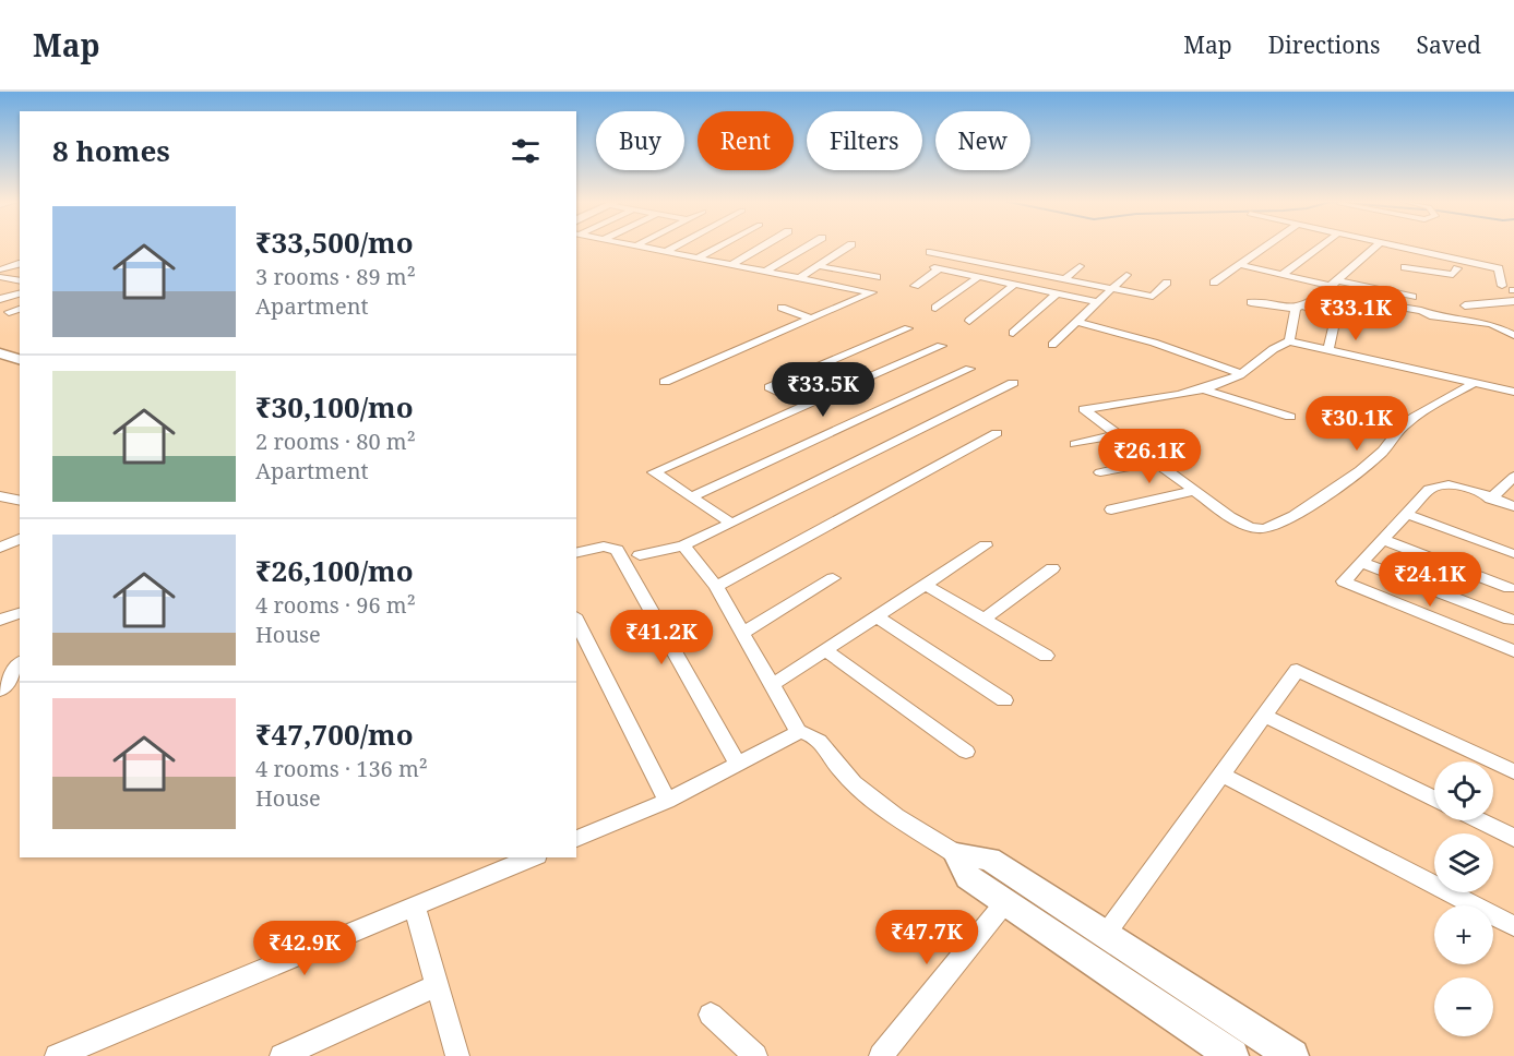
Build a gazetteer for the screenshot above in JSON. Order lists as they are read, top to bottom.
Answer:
{
  "page": {
    "header": "Map",
    "nav": ["Map", "Directions", "Saved"],
    "chip": [
      "Buy",
      "Rent",
      "Filters",
      "New"
    ],
    "heading": "8 homes",
    "list": [
      {
        "name": "₹33,500/mo",
        "note": "3 rooms · 89 m² · Apartment"
      },
      {
        "name": "₹30,100/mo",
        "note": "2 rooms · 80 m² · Apartment"
      },
      {
        "name": "₹26,100/mo",
        "note": "4 rooms · 96 m² · House"
      },
      {
        "name": "₹47,700/mo",
        "note": "4 rooms · 136 m² · House"
      }
    ],
    "price": [
      "₹33.1K",
      "₹33.5K",
      "₹30.1K",
      "₹26.1K",
      "₹24.1K",
      "₹41.2K",
      "₹47.7K",
      "₹42.9K"
    ],
    "map_buttons": ["+", "−"]
  }
}
